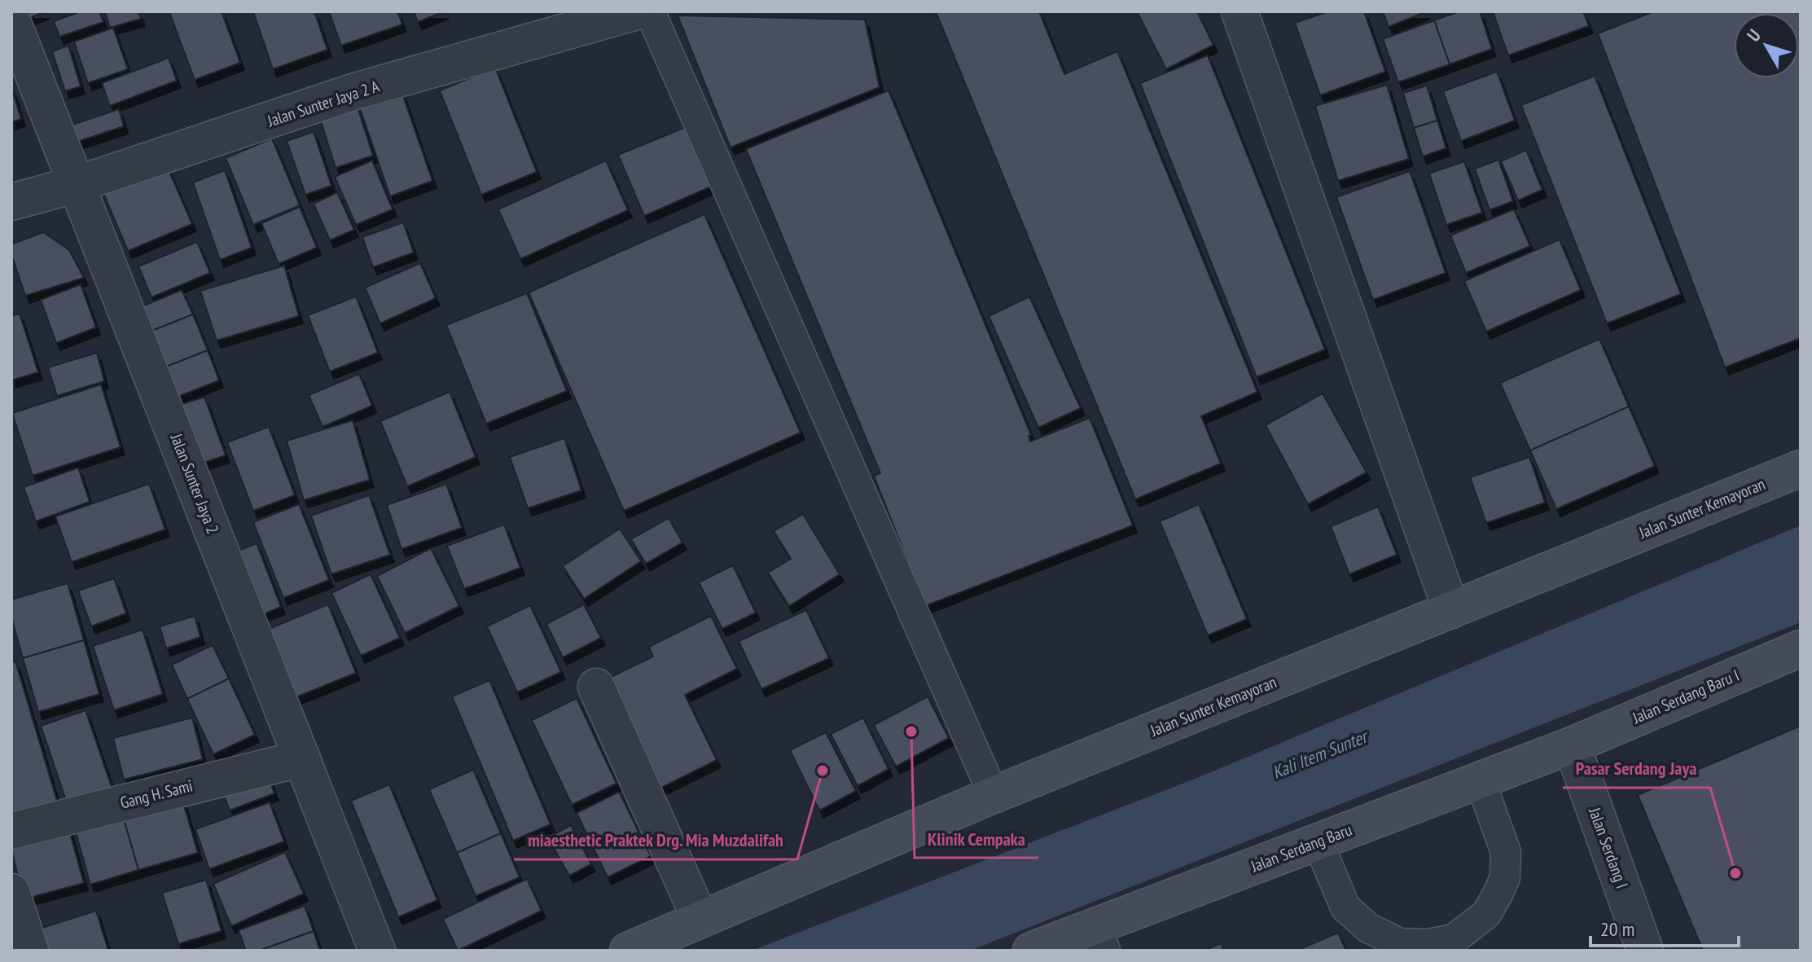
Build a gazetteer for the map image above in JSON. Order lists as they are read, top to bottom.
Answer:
{
  "streets": {
    "main road": ["Jalan Sunter Kemayoran", "Jalan Serdang Baru I", "Jalan Serdang Baru"],
    "street": [
      "Jalan Sunter Jaya 2 A",
      "Jalan Sunter Jaya 2",
      "Gang H. Sami",
      "Jalan Serdang I"
    ]
  },
  "crossings": [
    ["Jalan Sunter Jaya 2 A", "Jalan Sunter Jaya 2"],
    ["Jalan Sunter Jaya 2", "Gang H. Sami"],
    ["Jalan Serdang Baru I", "Jalan Serdang Baru"],
    ["Jalan Serdang Baru I", "Jalan Serdang I"],
    ["Jalan Serdang Baru", "Jalan Serdang I"]
  ],
  "water": ["Kali Item Sunter"],
  "places": ["Klinik Cempaka", "miaesthetic Praktek Drg. Mia Muzdalifah", "Pasar Serdang Jaya"],
  "scale_bar": "20 m",
  "north": "top left"
}
